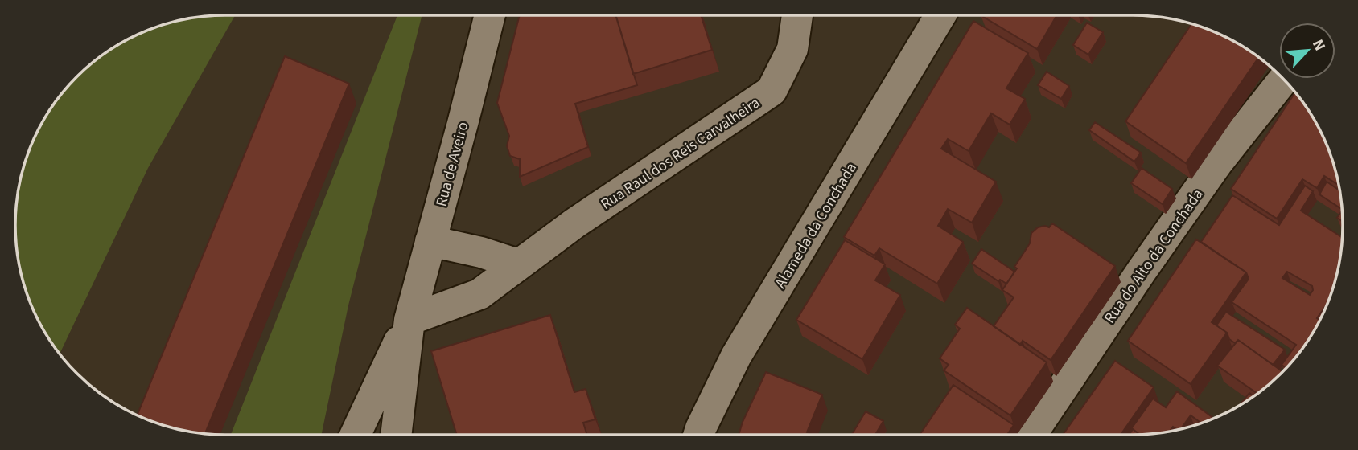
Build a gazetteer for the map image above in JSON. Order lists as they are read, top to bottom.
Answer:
{
  "streets": {
    "street": [
      "Rua Raul dos Reis Carvalheira",
      "Rua de Aveiro",
      "Alameda da Conchada",
      "Rua do Alto da Conchada"
    ]
  },
  "crossings": [
    ["Rua Raul dos Reis Carvalheira", "Rua de Aveiro"]
  ],
  "north": "top right"
}
